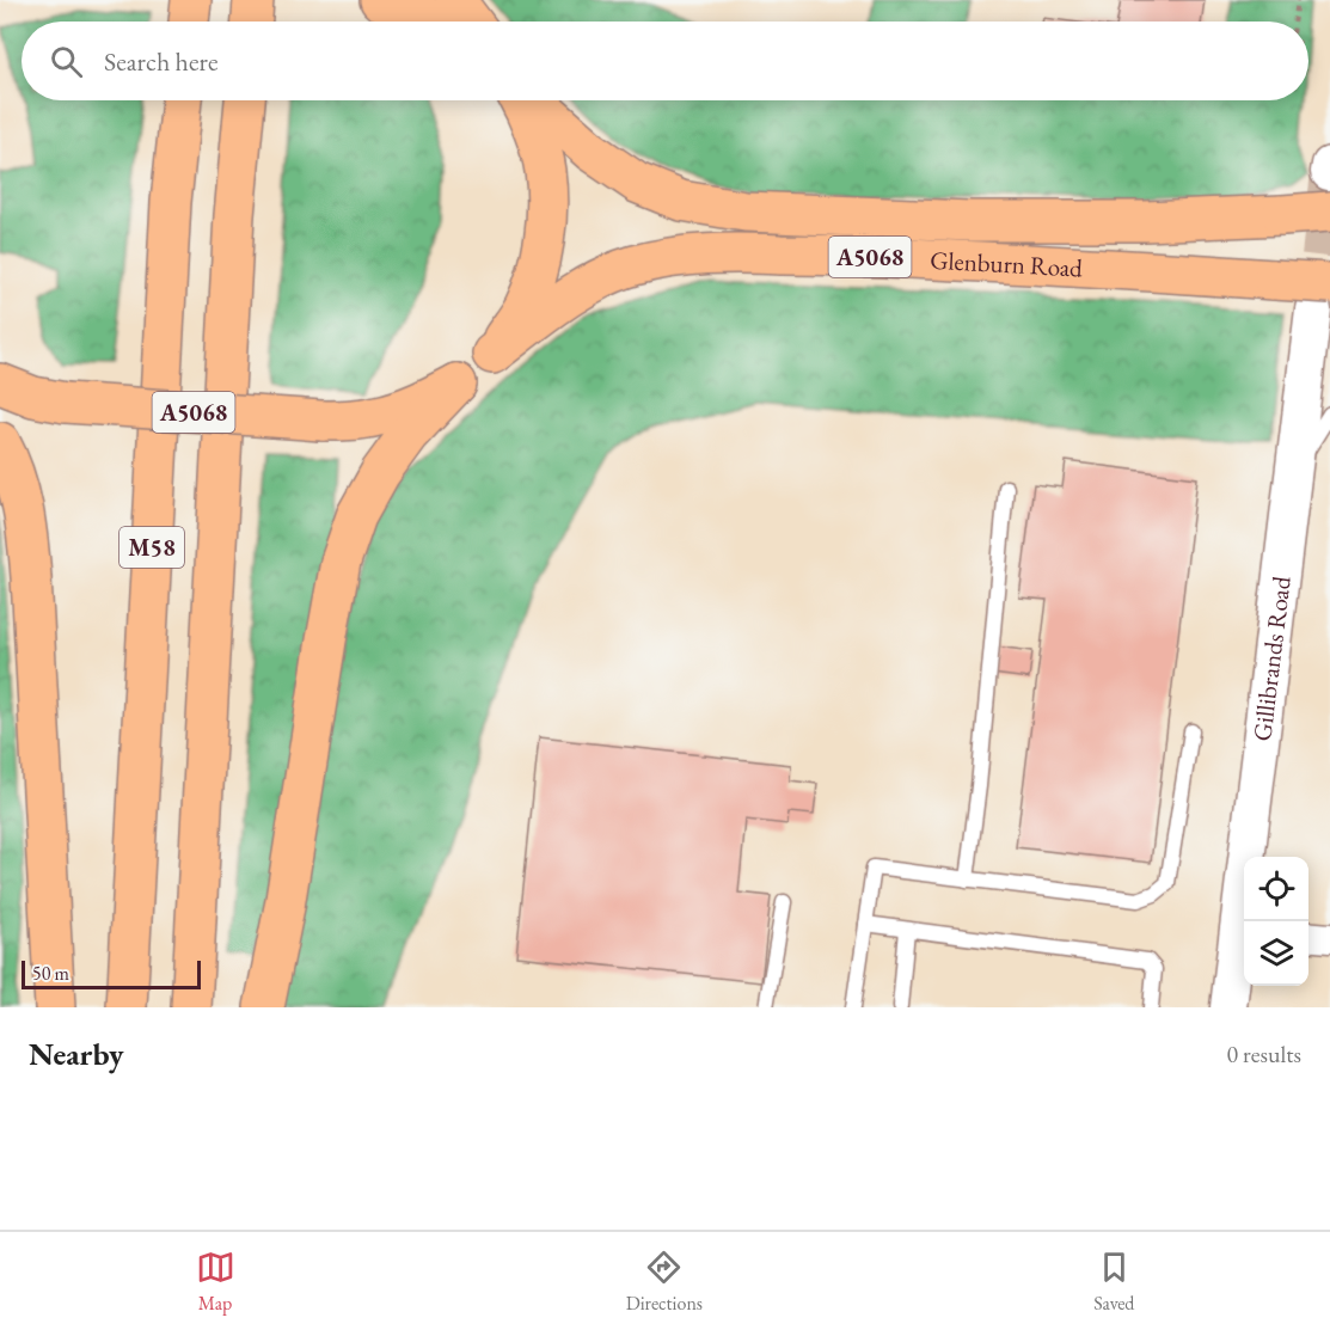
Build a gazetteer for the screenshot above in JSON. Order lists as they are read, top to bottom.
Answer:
{
  "streets": {
    "main road": ["A5068", "Glenburn Road", "M58"],
    "street": ["Gillibrands Road"]
  },
  "crossings": [
    ["A5068", "Glenburn Road"],
    ["Glenburn Road", "Gillibrands Road"]
  ],
  "scale_bar": "50 m",
  "page": {
    "search": "Search here",
    "scale": "50 m",
    "heading": ["Nearby", "0 results"],
    "nav": ["Map", "Directions", "Saved"]
  }
}
